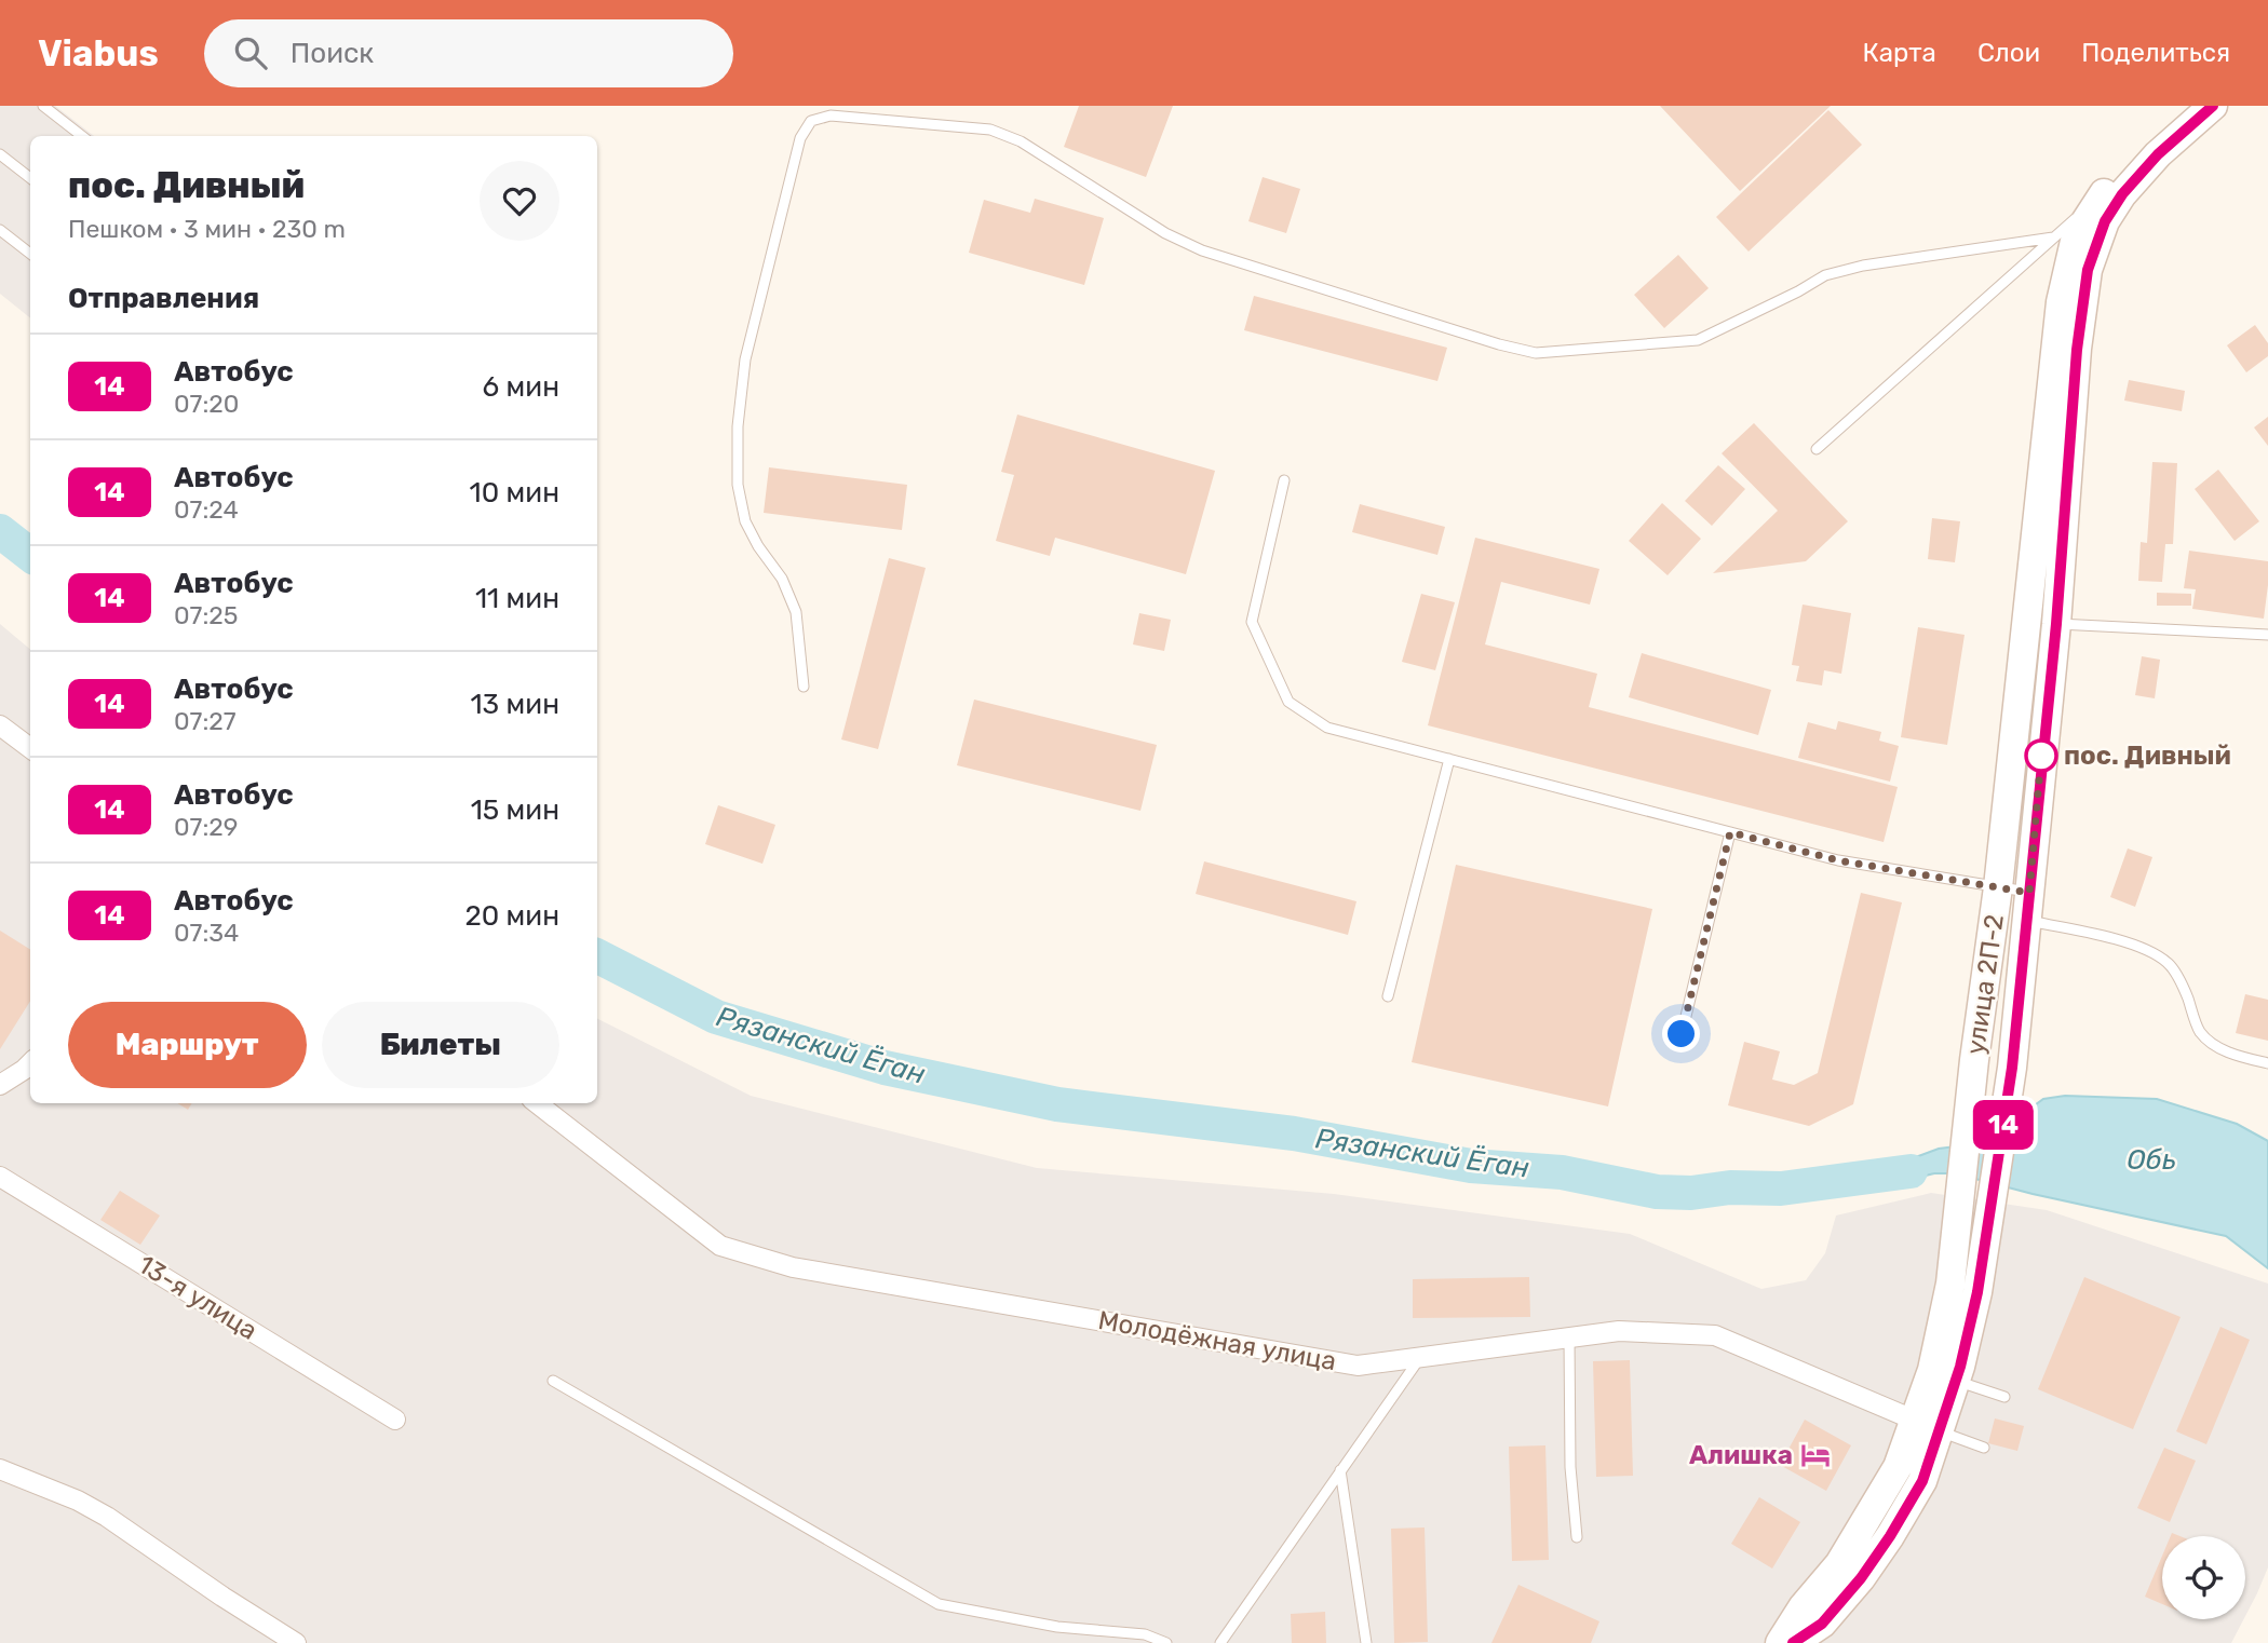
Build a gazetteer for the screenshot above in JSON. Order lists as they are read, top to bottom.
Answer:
{
  "streets": {
    "main road": ["улица 2П-2"],
    "street": ["13-я улица", "Молодёжная улица"]
  },
  "crossings": [
    ["улица 2П-2", "Молодёжная улица"]
  ],
  "water": ["Рязанский Ёган", "Обь"],
  "places": {
    "other": ["пос. Дивный"],
    "hotel": ["Алишка"]
  },
  "lines": ["bus line 14"],
  "page": {
    "header": "Viabus",
    "search": "Поиск",
    "nav": ["Карта", "Слои", "Поделиться"],
    "on_map": "14",
    "heading": [
      ["пос. Дивный", "Пешком · 3 мин · 230 m"],
      "Отправления"
    ],
    "list": [
      {
        "mark": "14",
        "name": "Автобус",
        "note": "07:20",
        "value": "6 мин"
      },
      {
        "mark": "14",
        "name": "Автобус",
        "note": "07:24",
        "value": "10 мин"
      },
      {
        "mark": "14",
        "name": "Автобус",
        "note": "07:25",
        "value": "11 мин"
      },
      {
        "mark": "14",
        "name": "Автобус",
        "note": "07:27",
        "value": "13 мин"
      },
      {
        "mark": "14",
        "name": "Автобус",
        "note": "07:29",
        "value": "15 мин"
      },
      {
        "mark": "14",
        "name": "Автобус",
        "note": "07:34",
        "value": "20 мин"
      }
    ],
    "buttons": ["Маршрут", "Билеты"]
  }
}
